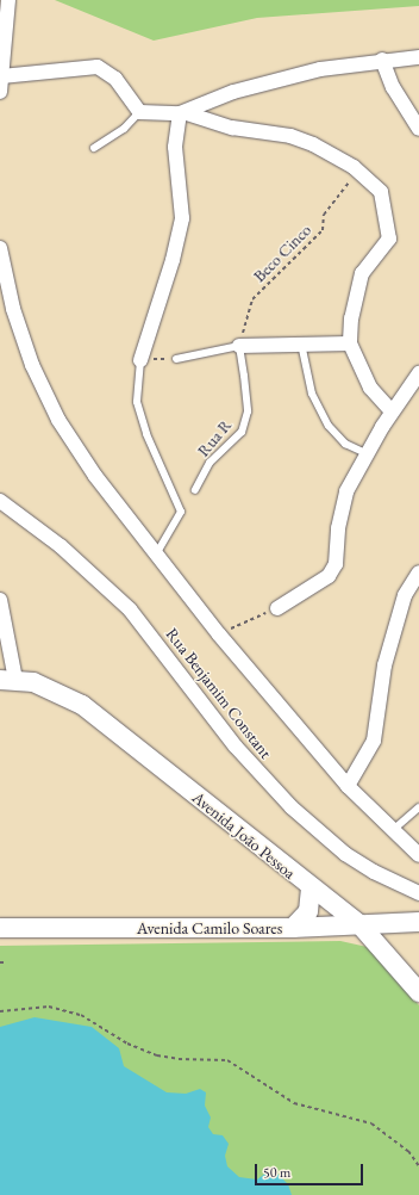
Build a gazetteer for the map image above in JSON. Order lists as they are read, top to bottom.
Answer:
{
  "streets": {
    "street": ["Rua Benjamim Constant", "Avenida João Pessoa", "Avenida Camilo Soares"],
    "lane": ["Rua R"],
    "path": ["Beco Cinco"]
  },
  "crossings": [
    ["Beco Cinco", "Rua R"],
    ["Avenida João Pessoa", "Avenida Camilo Soares"]
  ],
  "scale_bar": "50 m"
}
